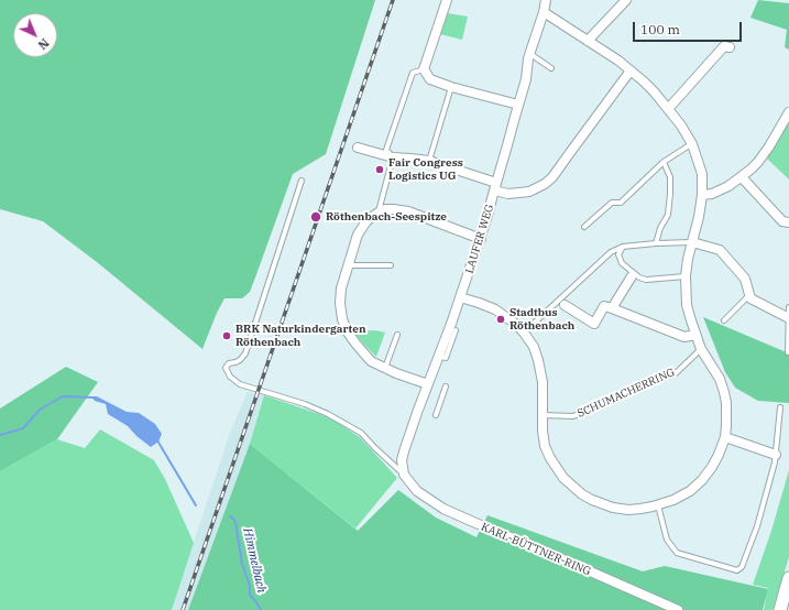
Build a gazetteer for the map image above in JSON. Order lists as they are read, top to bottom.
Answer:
{
  "streets": {
    "street": ["LAUFER WEG", "KARL-BÜTTNER-RING"],
    "lane": ["SCHUMACHERRING"]
  },
  "crossings": [
    ["LAUFER WEG", "KARL-BÜTTNER-RING"]
  ],
  "water": ["Himmelbach"],
  "places": [
    "Fair Congress Logistics UG",
    "Röthenbach-Seespitze",
    "Stadtbus Röthenbach",
    "BRK Naturkindergarten Röthenbach"
  ],
  "scale_bar": "100 m",
  "north": "bottom right"
}
